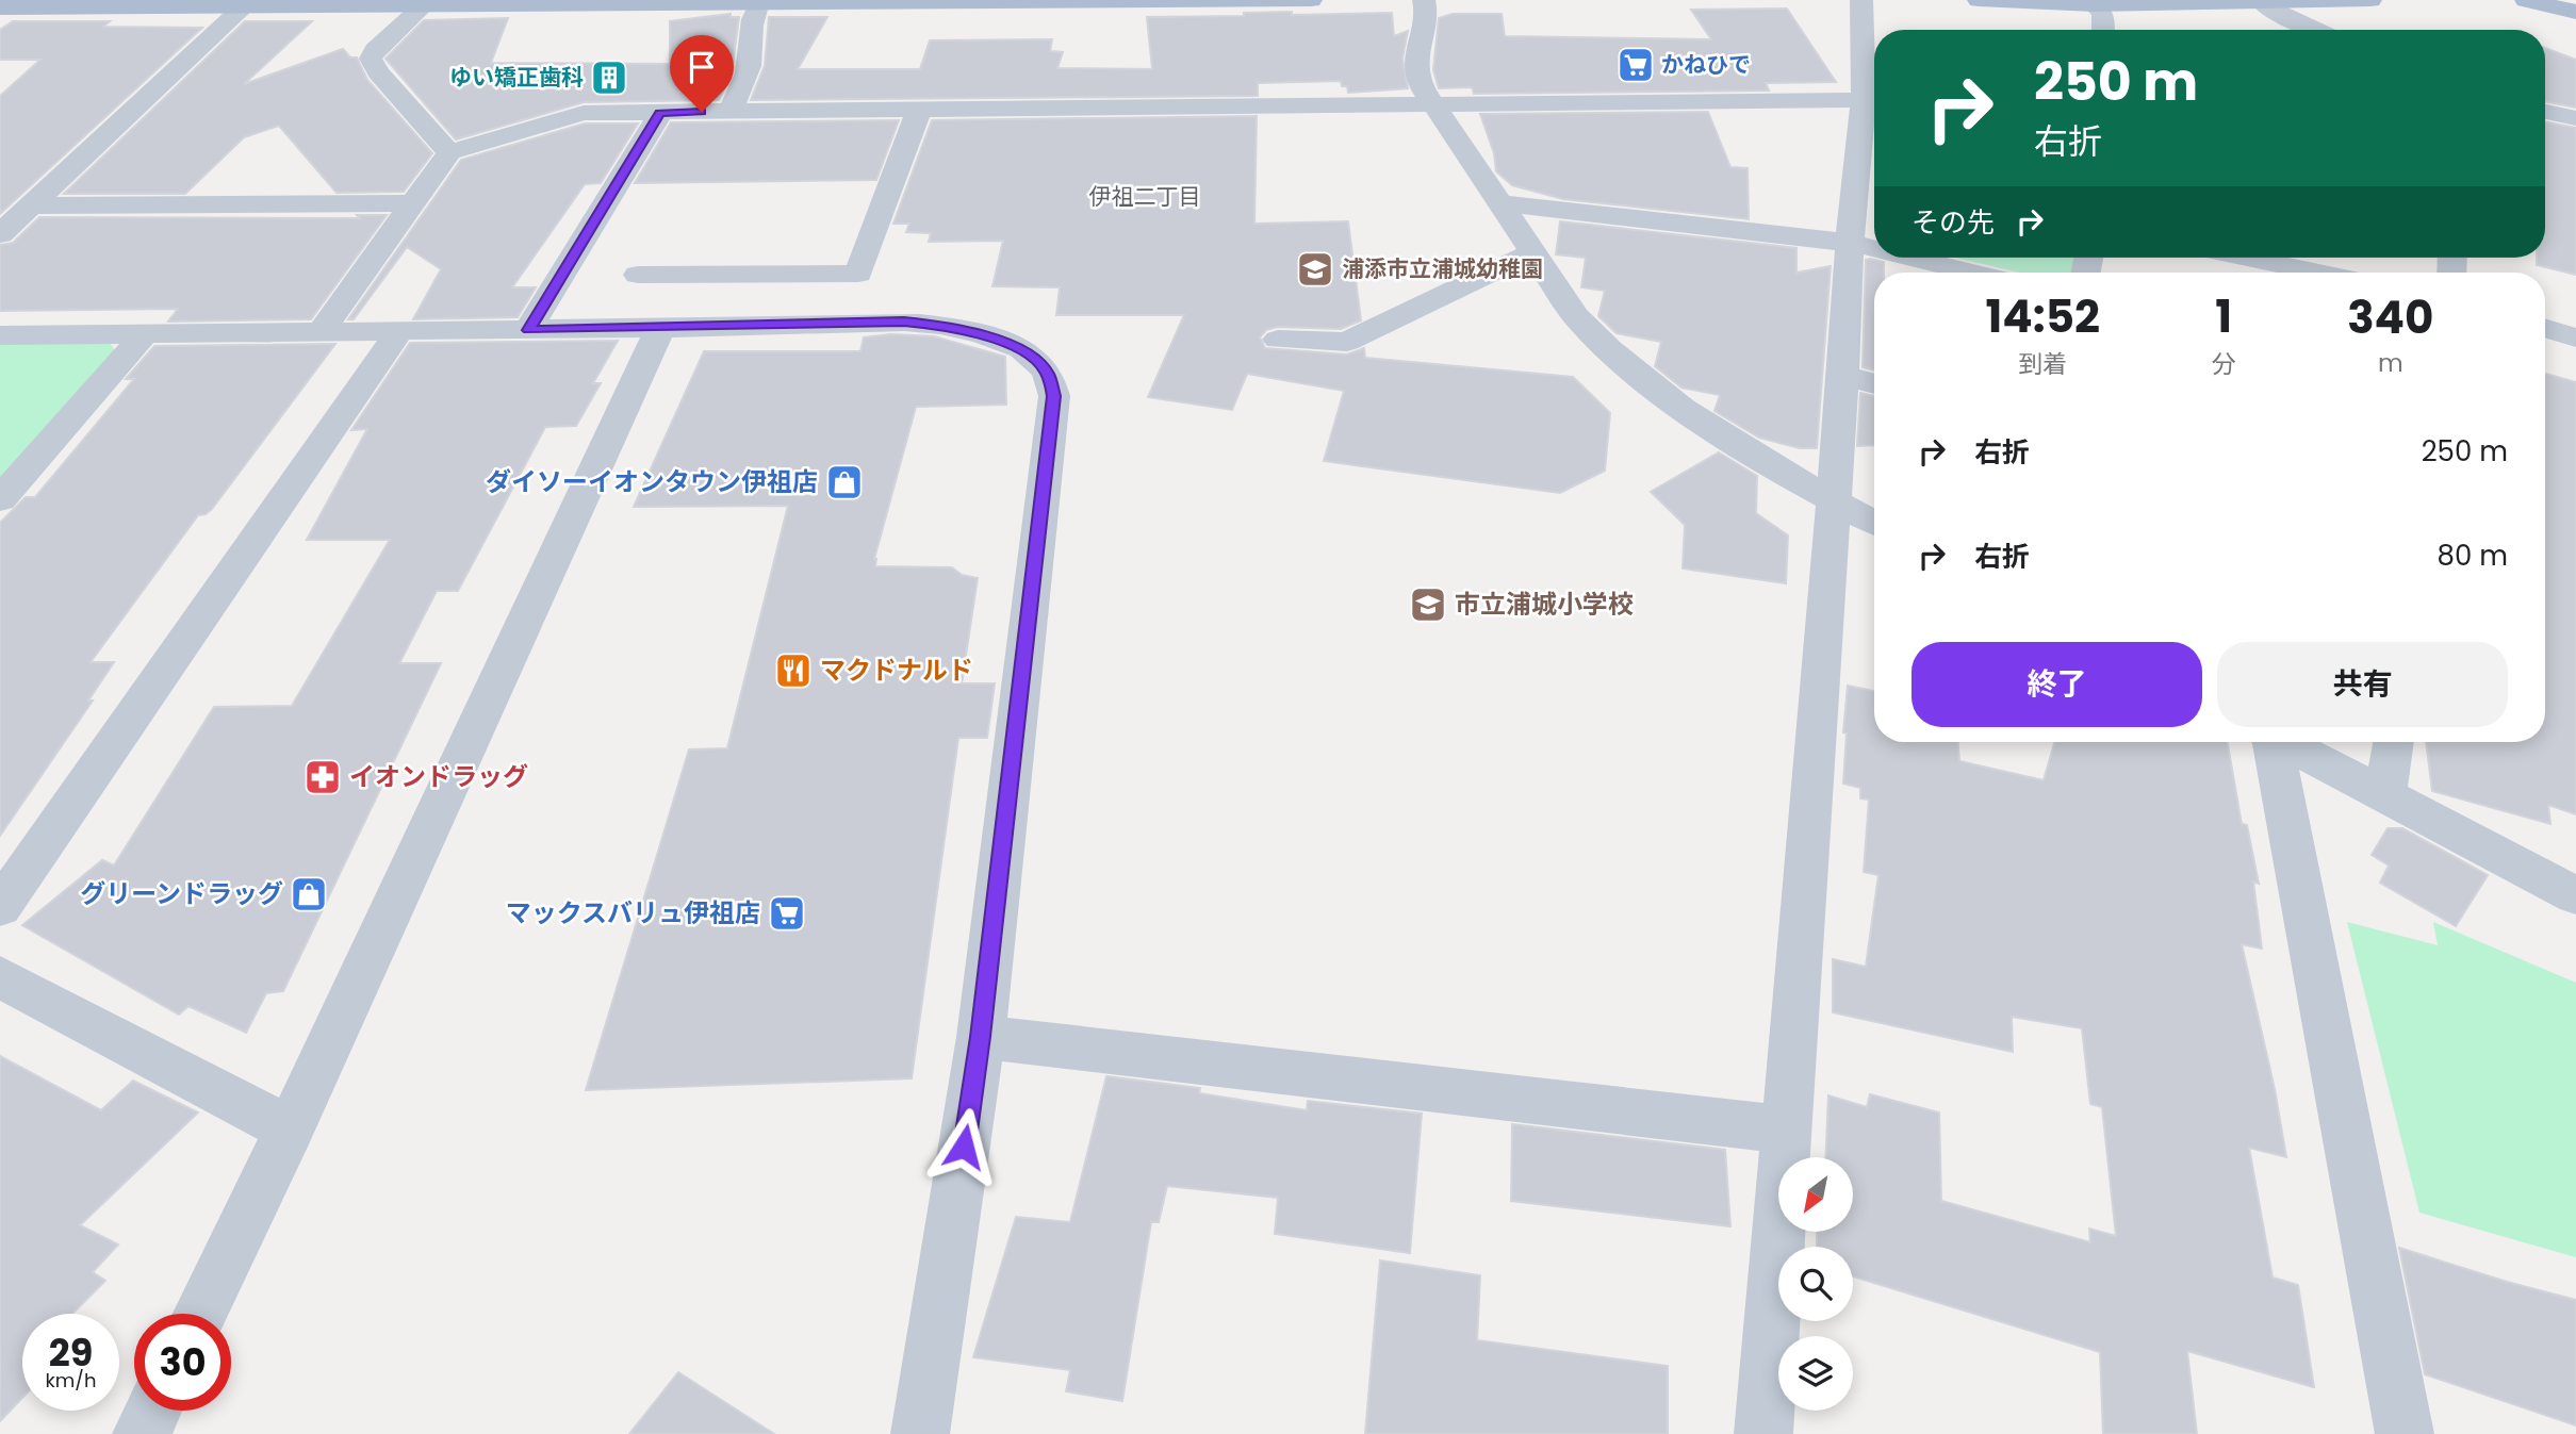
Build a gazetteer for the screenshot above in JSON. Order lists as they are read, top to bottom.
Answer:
{
  "districts": ["伊祖二丁目"],
  "places": {
    "supermarket": ["かねひで", "マックスバリュ伊祖店"],
    "building": ["ゆい矯正歯科"],
    "school or university": ["浦添市立浦城幼稚園", "市立浦城小学校"],
    "shop": ["ダイソーイオンタウン伊祖店", "グリーンドラッグ"],
    "restaurant": ["マクドナルド"],
    "pharmacy": ["イオンドラッグ"]
  },
  "north": "bottom left",
  "page": {
    "turn": ["250 m", "右折"],
    "then": "その先",
    "eta": [
      "14:52",
      "到着",
      "1",
      "分",
      "340",
      "m"
    ],
    "list": [
      {
        "name": "右折",
        "value": "250 m"
      },
      {
        "name": "右折",
        "value": "80 m"
      }
    ],
    "buttons": ["終了", "共有"],
    "speed": "29 km/h",
    "limit": "30"
  }
}
